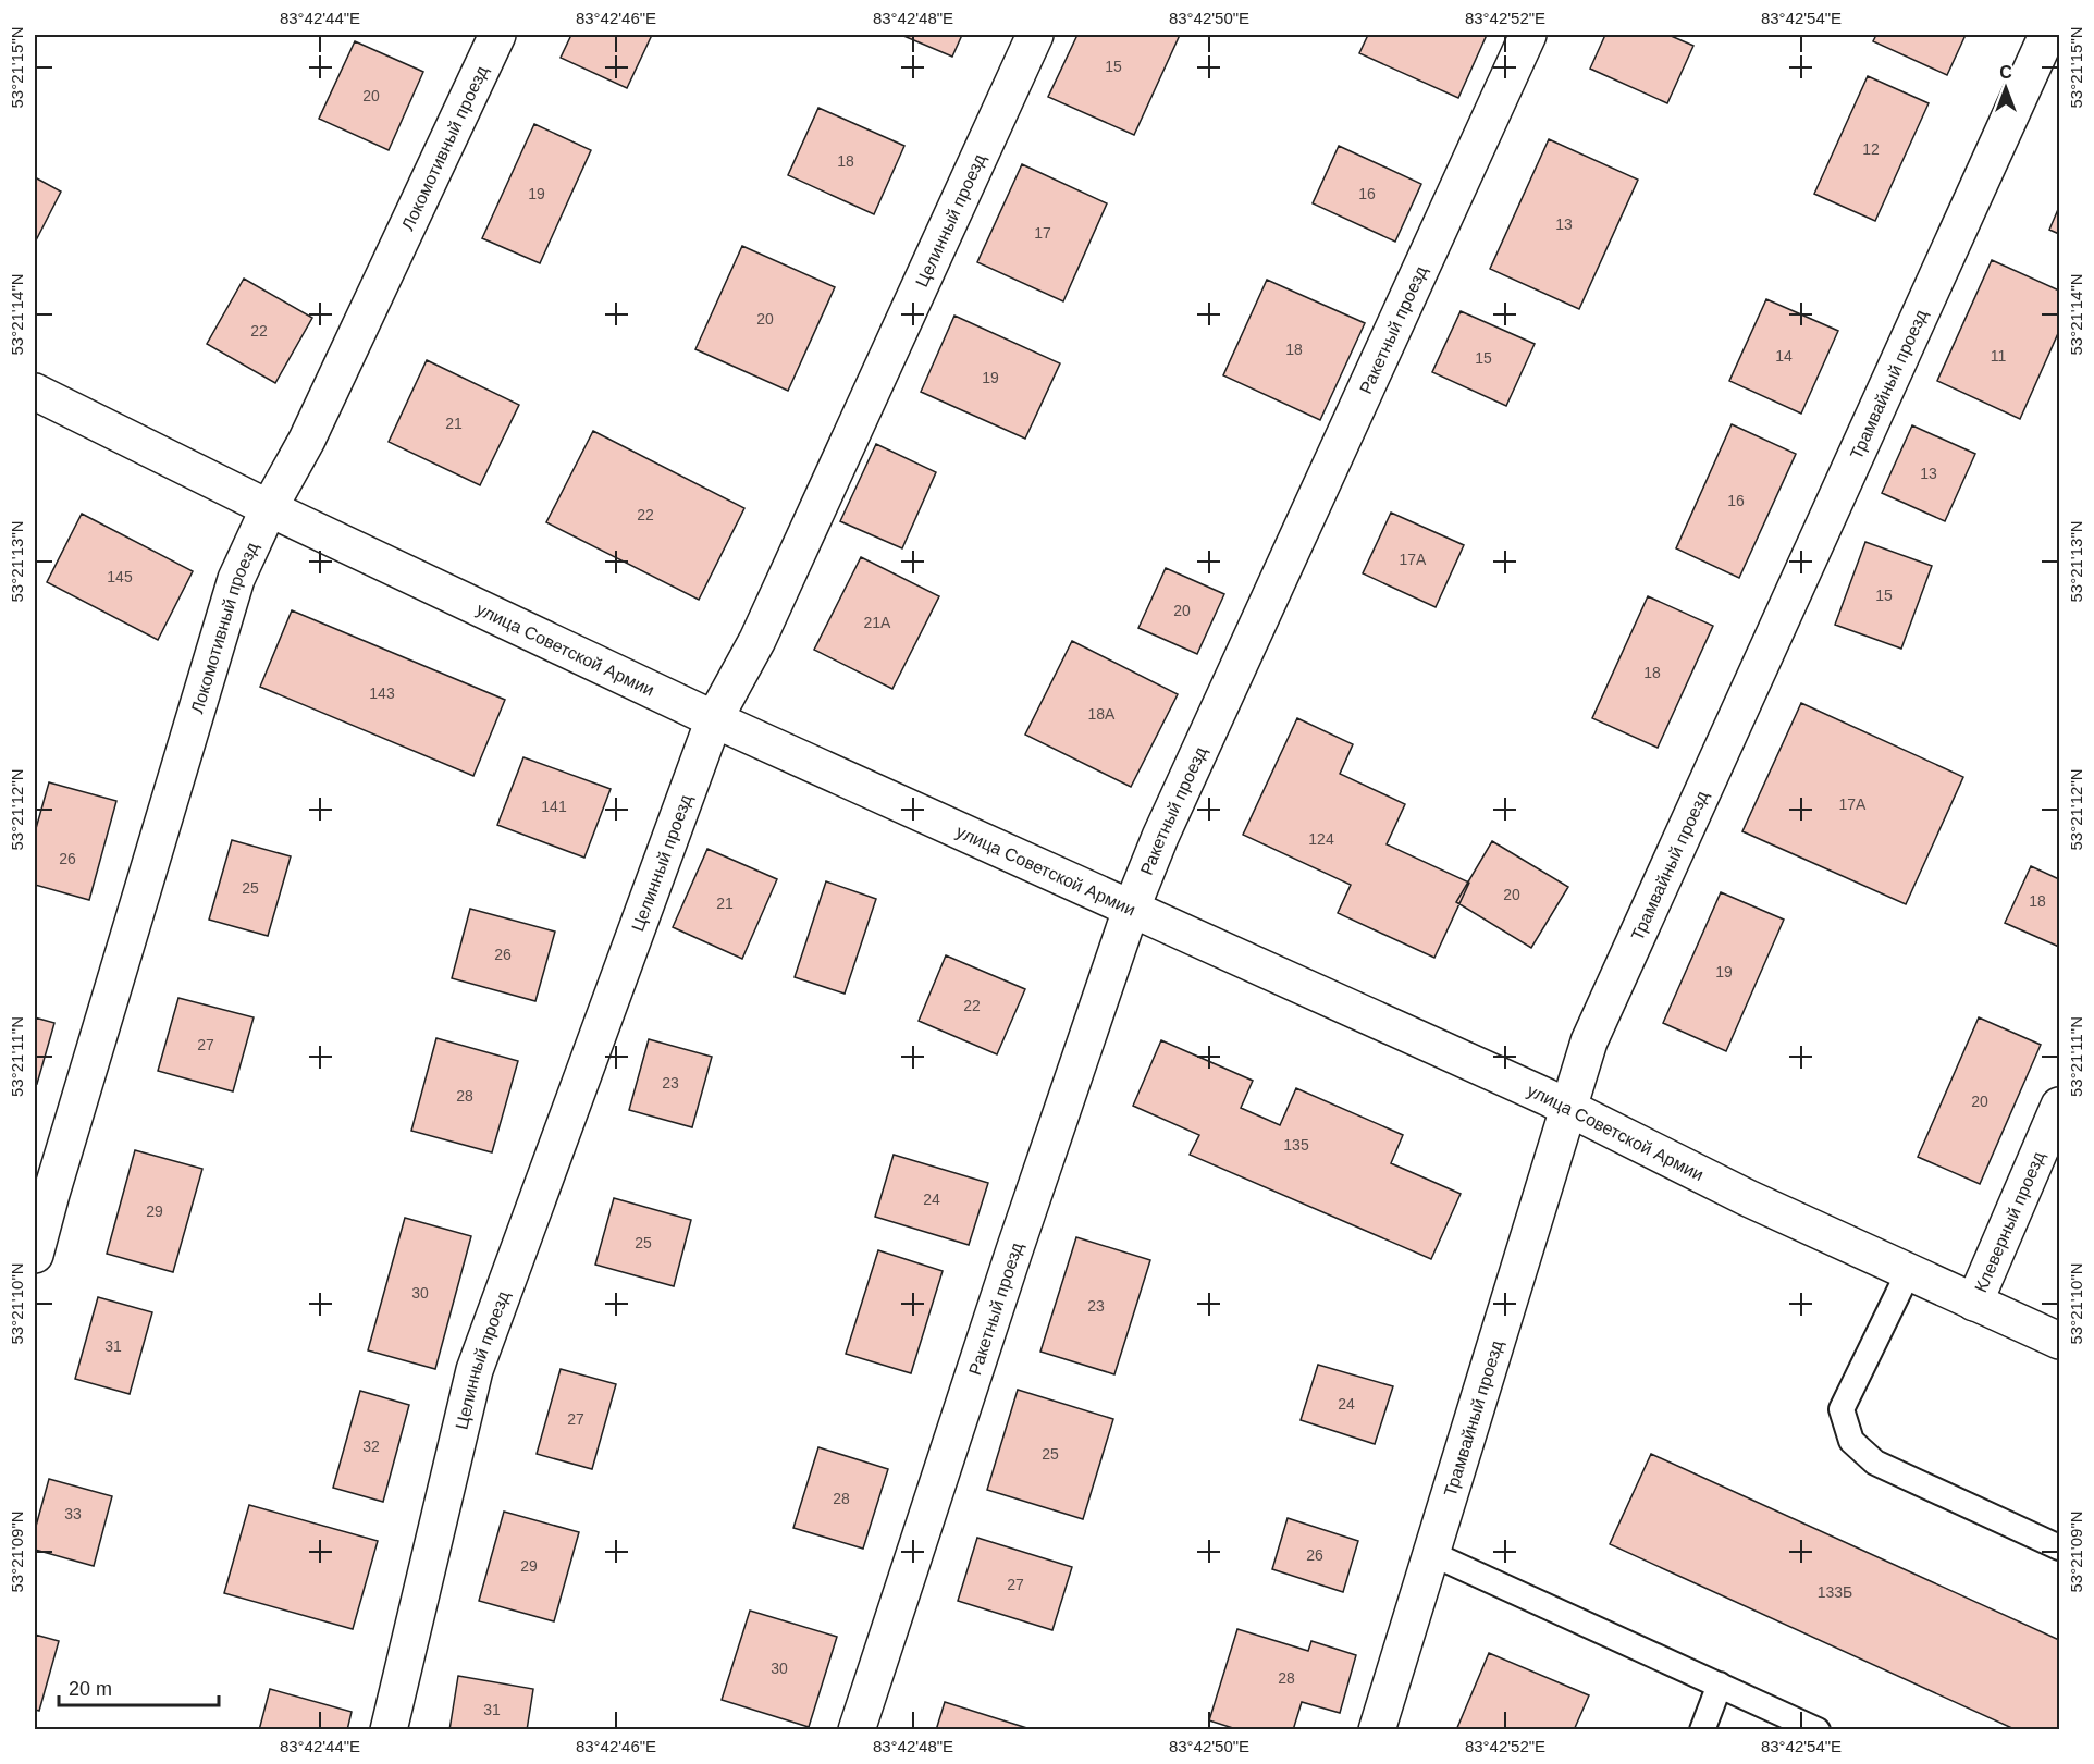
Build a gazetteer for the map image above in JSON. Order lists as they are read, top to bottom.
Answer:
{
  "streets": {
    "street": [
      "Локомотивный проезд",
      "Целинный проезд",
      "Ракетный проезд",
      "Трамвайный проезд",
      "улица Советской Армии",
      "Клеверный проезд"
    ]
  },
  "crossings": [
    ["Локомотивный проезд", "улица Советской Армии"],
    ["Целинный проезд", "улица Советской Армии"],
    ["Ракетный проезд", "улица Советской Армии"],
    ["Трамвайный проезд", "улица Советской Армии"],
    ["улица Советской Армии", "Клеверный проезд"]
  ],
  "house_numbers": [
    "15",
    "20",
    "12",
    "18",
    "19",
    "16",
    "13",
    "17",
    "20",
    "22",
    "18",
    "14",
    "11",
    "15",
    "19",
    "21",
    "13",
    "16",
    "22",
    "17А",
    "145",
    "15",
    "20",
    "21А",
    "18",
    "143",
    "18А",
    "17А",
    "141",
    "124",
    "26",
    "25",
    "20",
    "18",
    "21",
    "26",
    "19",
    "22",
    "27",
    "23",
    "28",
    "20",
    "135",
    "24",
    "29",
    "25",
    "30",
    "23",
    "31",
    "24",
    "27",
    "32",
    "25",
    "28",
    "33",
    "26",
    "29",
    "27",
    "133Б",
    "30",
    "28",
    "31"
  ],
  "scale_bar": "20 m",
  "north": "top",
  "coordinates": [
    "83°42'44\"E",
    "83°42'46\"E",
    "83°42'48\"E",
    "83°42'50\"E",
    "83°42'52\"E",
    "83°42'54\"E",
    "53°21'15\"N",
    "53°21'14\"N",
    "53°21'13\"N",
    "53°21'12\"N",
    "53°21'11\"N",
    "53°21'10\"N",
    "53°21'09\"N"
  ]
}
